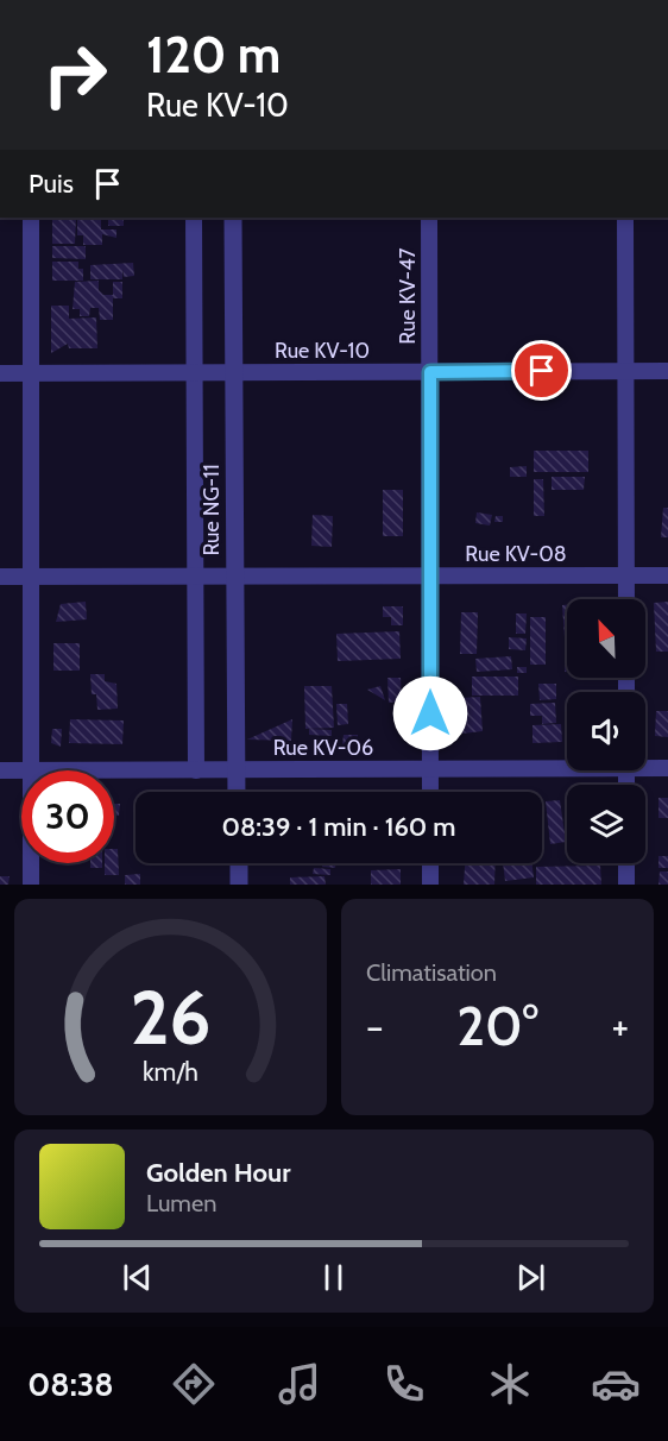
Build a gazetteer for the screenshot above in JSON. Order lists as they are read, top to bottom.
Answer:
{
  "streets": {
    "street": [
      "Rue KV-47",
      "Rue KV-10",
      "Rue NG-11",
      "Rue KV-08",
      "Rue KV-06"
    ]
  },
  "crossings": [
    ["Rue KV-47", "Rue KV-10"],
    ["Rue KV-47", "Rue KV-08"],
    ["Rue KV-47", "Rue KV-06"],
    ["Rue KV-10", "Rue NG-11"],
    ["Rue NG-11", "Rue KV-08"],
    ["Rue NG-11", "Rue KV-06"]
  ],
  "north": "top left",
  "page": {
    "turn": ["120 m", "Rue KV-10"],
    "then": "Puis",
    "limit": "30",
    "trip": "08:39 · 1 min · 160 m",
    "tile": "Climatisation",
    "heat": ["−", "20°", "+"],
    "song": ["Golden Hour", "Lumen"],
    "tabs": "08:38",
    "gauge": ["26", "km/h"]
  }
}
